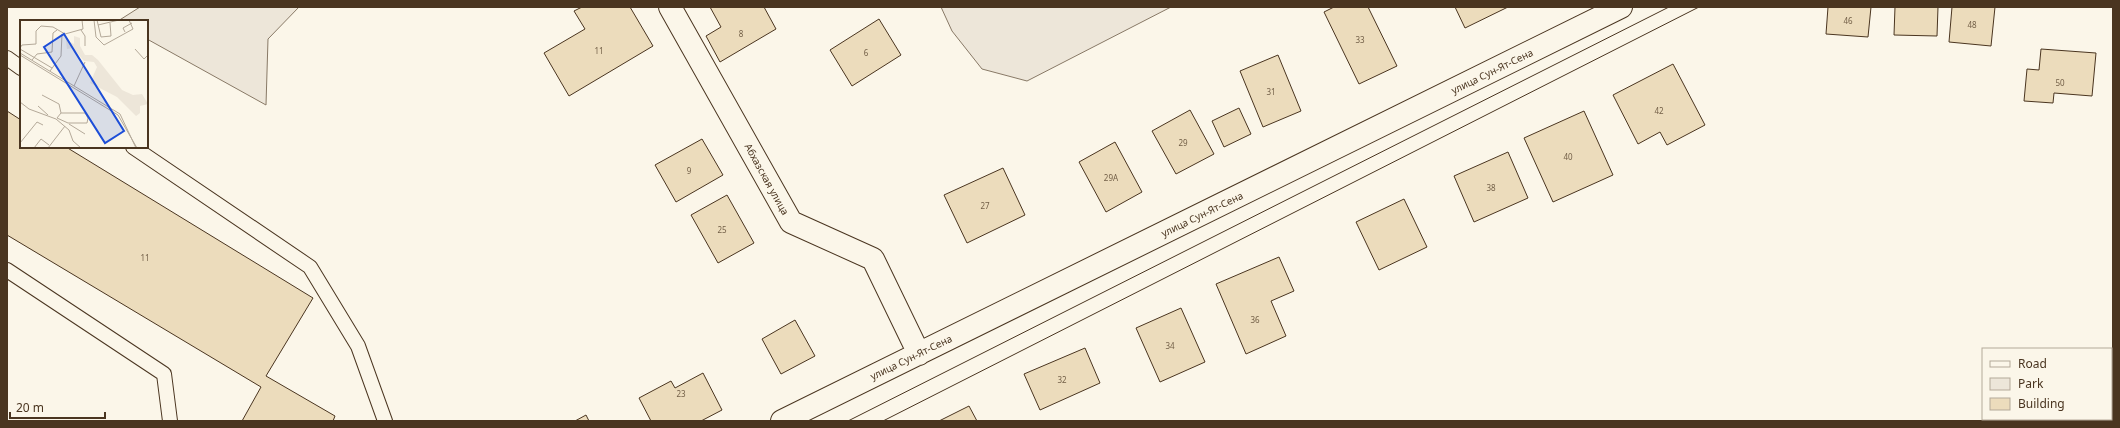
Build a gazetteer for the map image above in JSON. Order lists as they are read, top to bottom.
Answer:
{
  "streets": {
    "street": ["улица Сун-Ят-Сена", "Абхазская улица"]
  },
  "crossings": [
    ["улица Сун-Ят-Сена", "Абхазская улица"]
  ],
  "house_numbers": [
    "46",
    "48",
    "8",
    "33",
    "11",
    "6",
    "50",
    "31",
    "42",
    "29",
    "40",
    "9",
    "29А",
    "38",
    "27",
    "25",
    "11",
    "36",
    "34",
    "32",
    "23"
  ],
  "legend": ["Road", "Park", "Building"],
  "scale_bar": "20 m"
}
